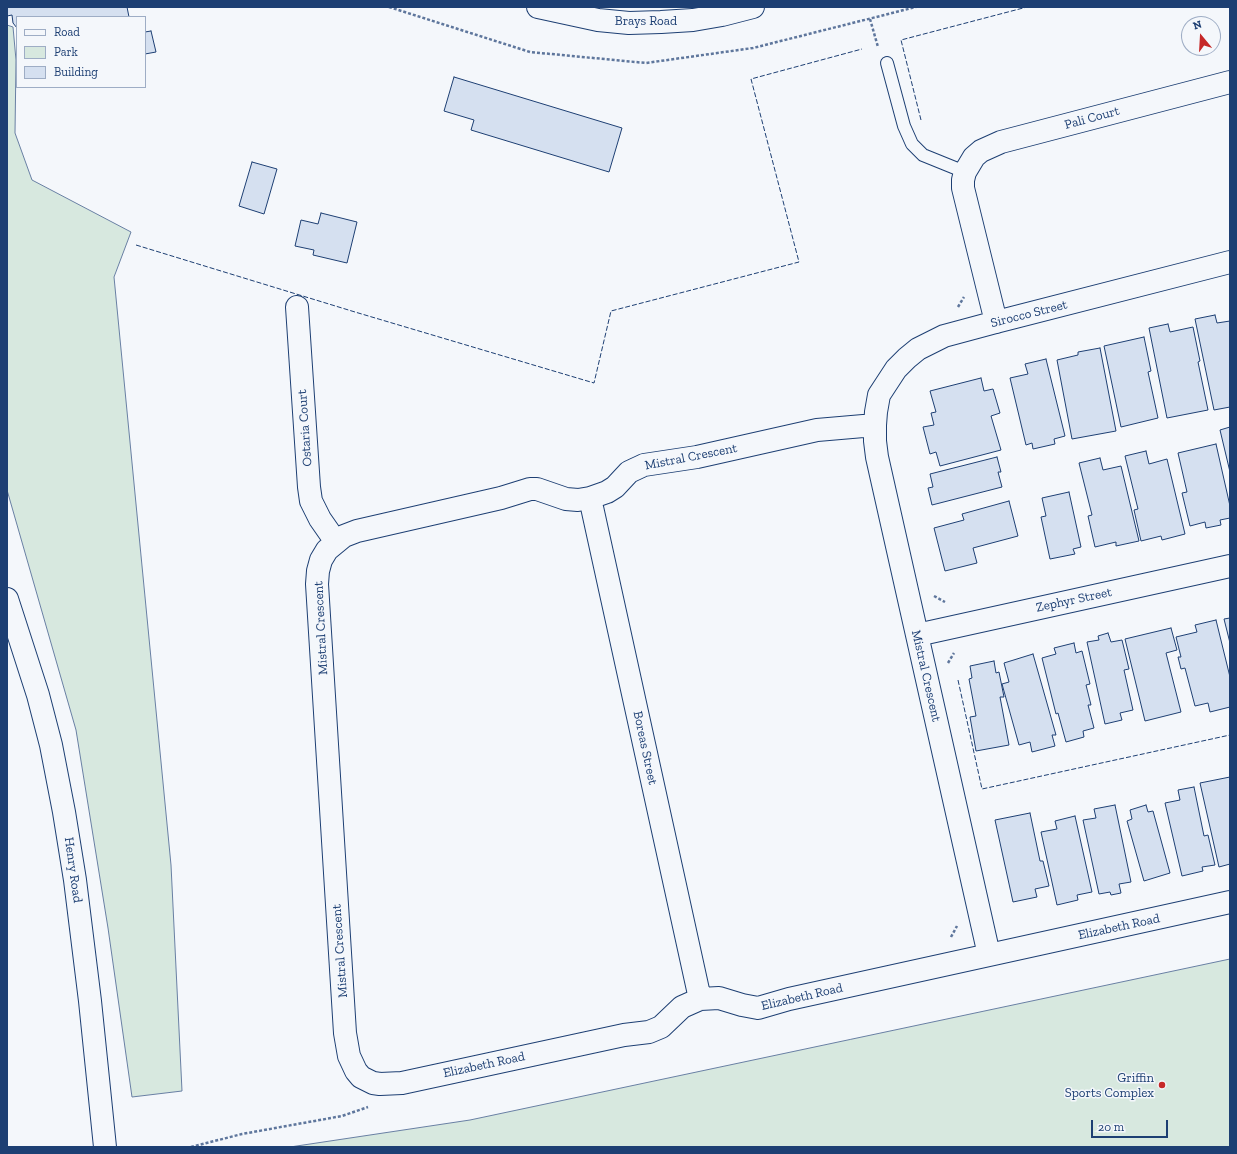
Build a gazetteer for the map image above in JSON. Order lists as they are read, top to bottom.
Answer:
{
  "streets": {
    "street": [
      "Brays Road",
      "Pali Court",
      "Sirocco Street",
      "Ostaria Court",
      "Mistral Crescent",
      "Zephyr Street",
      "Boreas Street",
      "Henry Road",
      "Elizabeth Road"
    ]
  },
  "crossings": [
    ["Sirocco Street", "Mistral Crescent"],
    ["Ostaria Court", "Mistral Crescent"],
    ["Mistral Crescent", "Zephyr Street"],
    ["Mistral Crescent", "Boreas Street"],
    ["Mistral Crescent", "Elizabeth Road"],
    ["Boreas Street", "Elizabeth Road"]
  ],
  "places": ["Griffin Sports Complex"],
  "legend": ["Road", "Park", "Building"],
  "scale_bar": "20 m",
  "north": "top"
}
